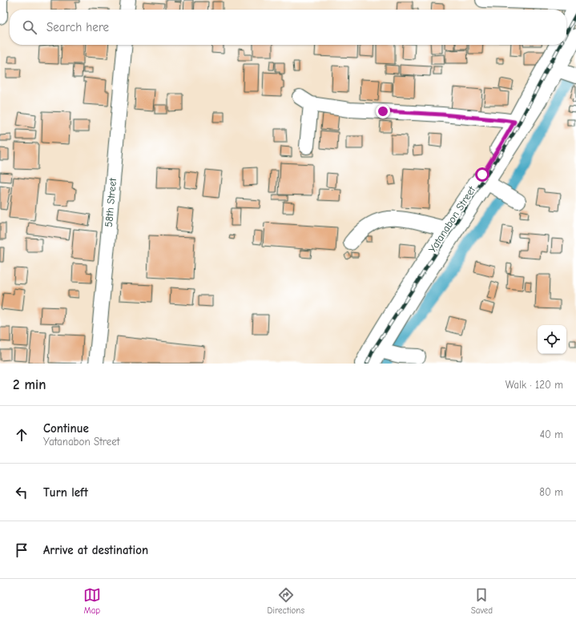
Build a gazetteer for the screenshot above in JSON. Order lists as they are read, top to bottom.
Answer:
{
  "streets": {
    "street": ["58th Street", "Yatanabon Street"]
  },
  "page": {
    "search": "Search here",
    "heading": ["2 min", "Walk · 120 m"],
    "list": [
      ["Continue", "Yatanabon Street", "40 m"],
      ["Turn left", "80 m"],
      "Arrive at destination"
    ],
    "nav": ["Map", "Directions", "Saved"]
  }
}
